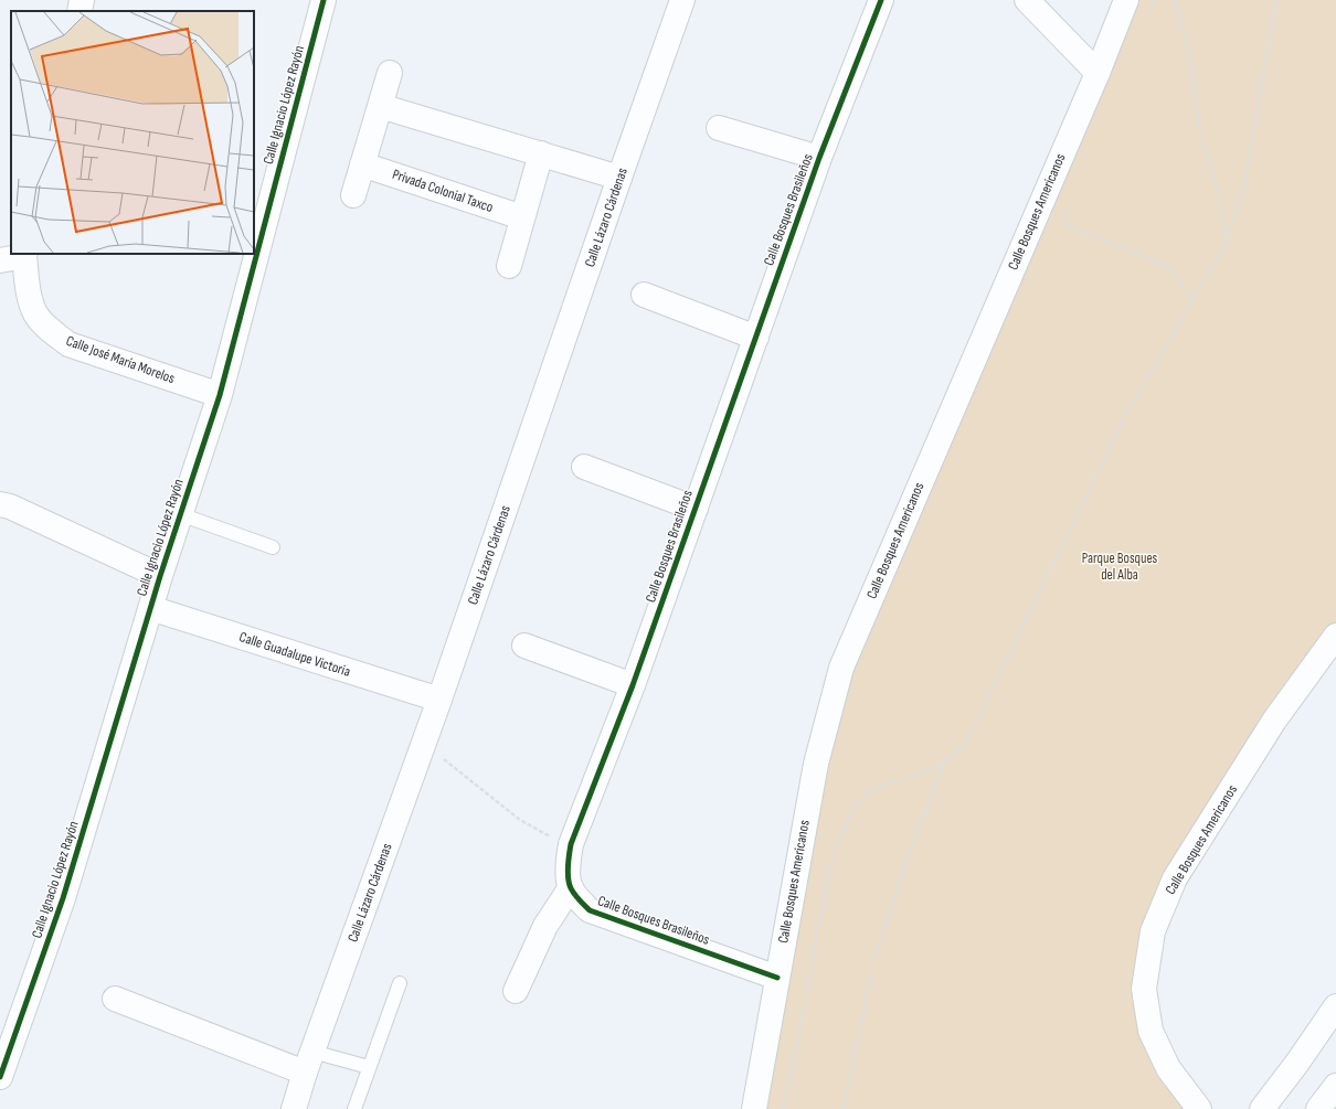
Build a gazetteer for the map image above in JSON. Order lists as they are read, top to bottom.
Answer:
{
  "streets": {
    "street": [
      "Calle Ignacio López Rayón",
      "Privada Colonial Taxco",
      "Calle Bosques Brasileños",
      "Calle Bosques Americanos",
      "Calle Lázaro Cárdenas",
      "Calle José María Morelos",
      "Calle Guadalupe Victoria"
    ]
  },
  "crossings": [
    ["Calle Ignacio López Rayón", "Calle José María Morelos"],
    ["Calle Ignacio López Rayón", "Calle Guadalupe Victoria"],
    ["Calle Bosques Brasileños", "Calle Bosques Americanos"],
    ["Calle Lázaro Cárdenas", "Calle Guadalupe Victoria"]
  ],
  "parks": ["Parque Bosques del Alba"]
}
